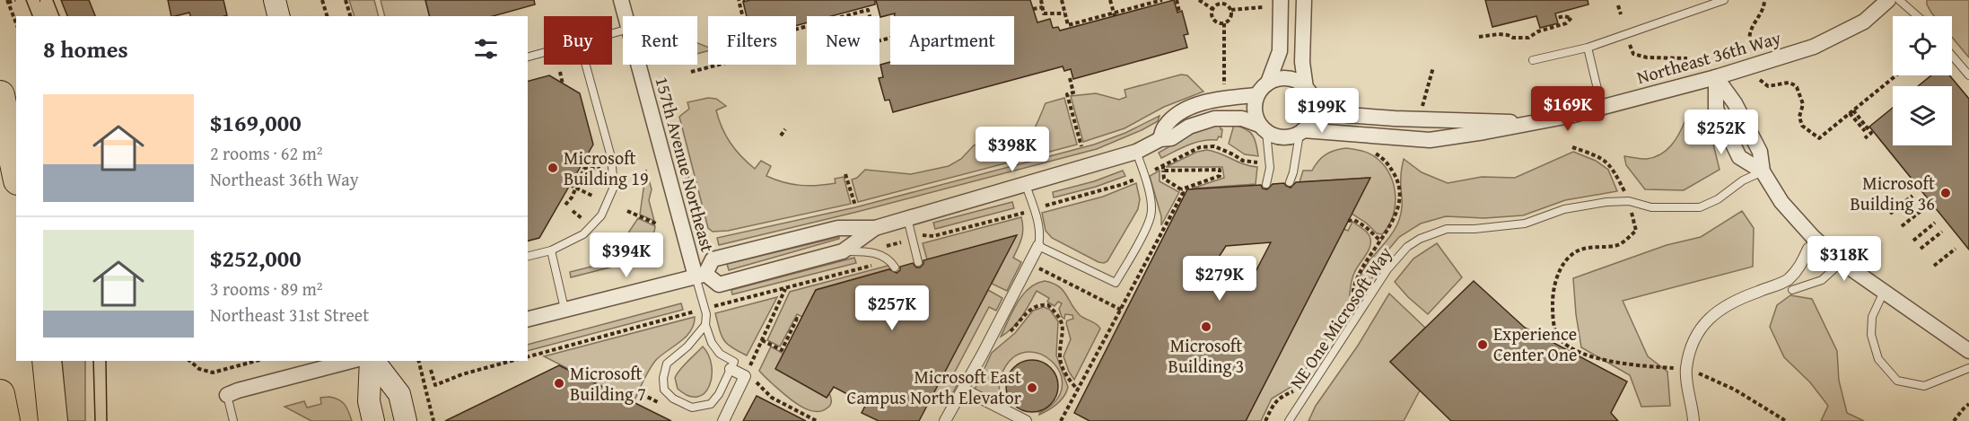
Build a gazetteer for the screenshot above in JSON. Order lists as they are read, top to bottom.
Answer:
{
  "streets": {
    "street": ["Northeast 36th Way", "157th Avenue Northeast"],
    "lane": ["NE One Microsoft Way"]
  },
  "places": [
    "Microsoft Building 19",
    "Microsoft Building 36",
    "Microsoft Building 3",
    "Experience Center One",
    "Microsoft Building 7",
    "Microsoft East Campus North Elevator"
  ],
  "page": {
    "chip": [
      "Buy",
      "Rent",
      "Filters",
      "New",
      "Apartment"
    ],
    "heading": "8 homes",
    "list": [
      {
        "name": "$169,000",
        "note": "2 rooms · 62 m² · Northeast 36th Way"
      },
      {
        "name": "$252,000",
        "note": "3 rooms · 89 m² · Northeast 31st Street"
      }
    ],
    "price": [
      "$169K",
      "$199K",
      "$252K",
      "$398K",
      "$394K",
      "$318K",
      "$279K",
      "$257K"
    ]
  }
}
